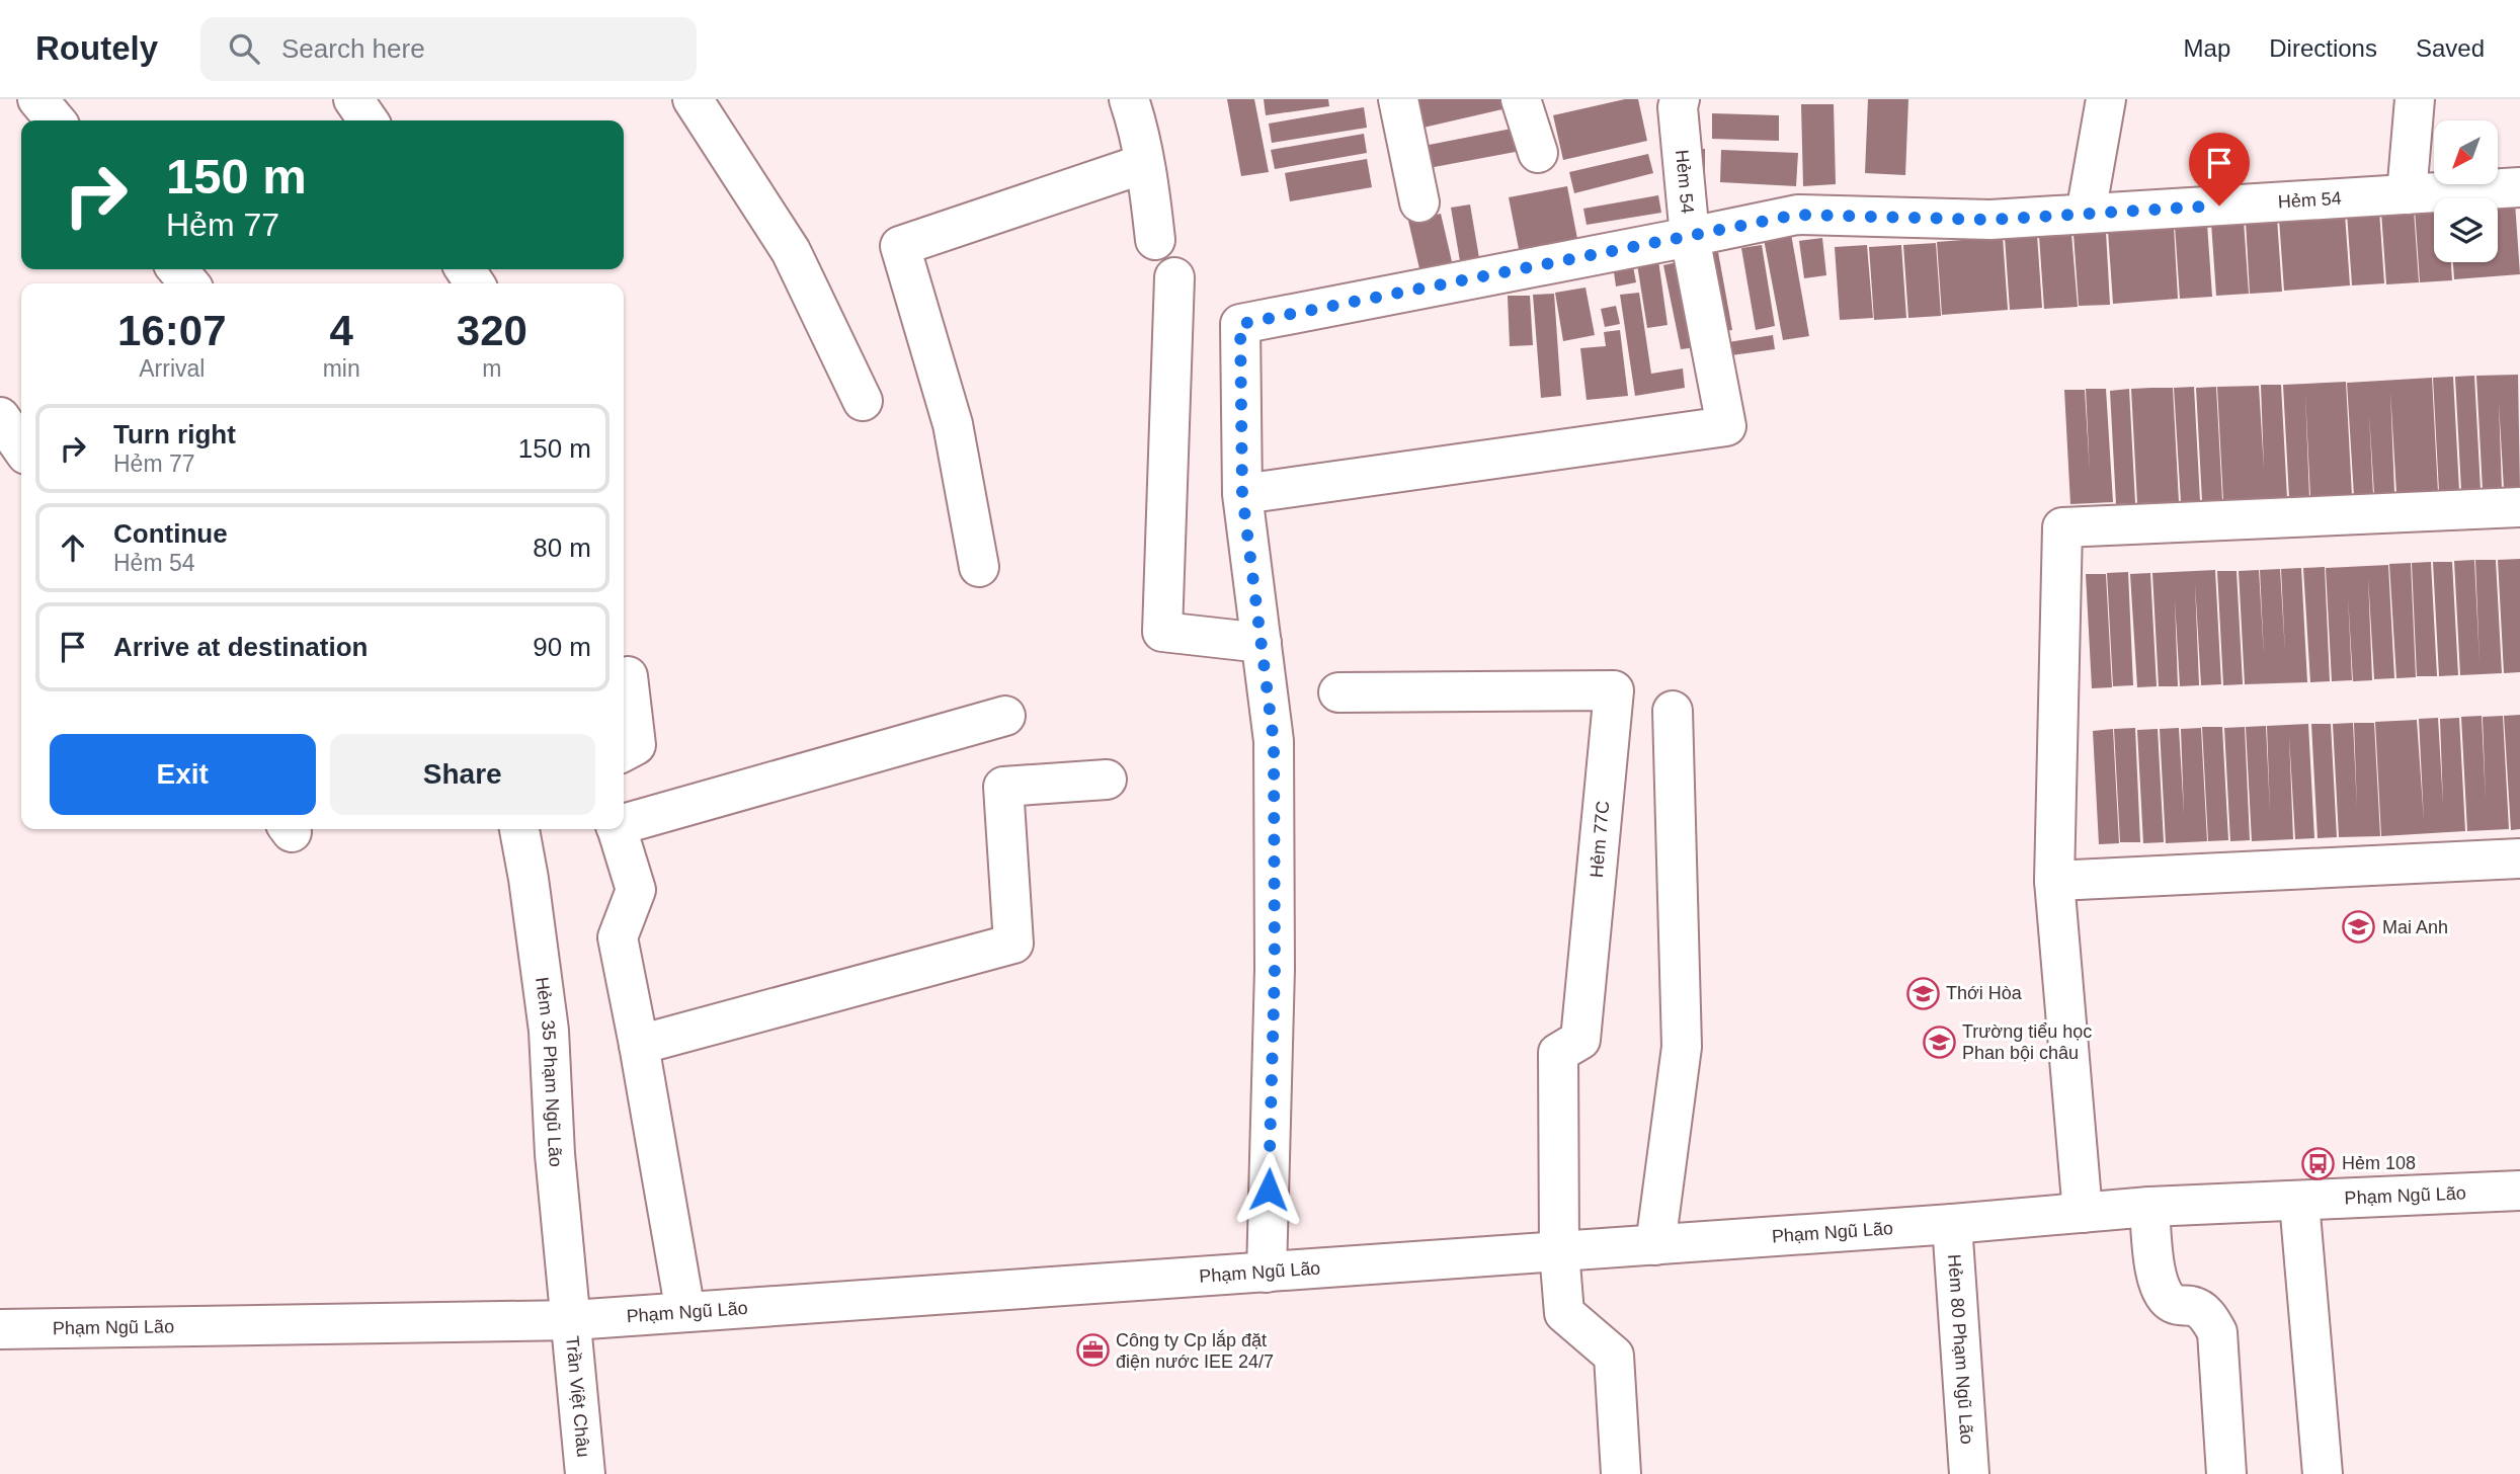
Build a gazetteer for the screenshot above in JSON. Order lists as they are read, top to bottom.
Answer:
{
  "streets": {
    "street": [
      "Hẻm 54",
      "Hẻm 77C",
      "Hẻm 35 Phạm Ngũ Lão",
      "Phạm Ngũ Lão",
      "Hẻm 80 Phạm Ngũ Lão",
      "Trần Việt Châu"
    ]
  },
  "crossings": [
    ["Hẻm 77C", "Phạm Ngũ Lão"],
    ["Hẻm 35 Phạm Ngũ Lão", "Phạm Ngũ Lão"],
    ["Hẻm 35 Phạm Ngũ Lão", "Trần Việt Châu"],
    ["Phạm Ngũ Lão", "Hẻm 80 Phạm Ngũ Lão"],
    ["Phạm Ngũ Lão", "Trần Việt Châu"]
  ],
  "places": {
    "school or university": ["Mai Anh", "Thới Hòa", "Trường tiểu học Phan bội châu"],
    "bus stop": ["Hẻm 108"],
    "office": ["Công ty Cp lắp đặt điện nước IEE 24/7"]
  },
  "north": "bottom left",
  "page": {
    "header": "Routely",
    "search": "Search here",
    "nav": ["Map", "Directions", "Saved"],
    "turn": ["150 m", "Hẻm 77"],
    "eta": [
      "16:07",
      "Arrival",
      "4",
      "min",
      "320",
      "m"
    ],
    "list": [
      {
        "name": "Turn right",
        "note": "Hẻm 77",
        "value": "150 m"
      },
      {
        "name": "Continue",
        "note": "Hẻm 54",
        "value": "80 m"
      },
      {
        "name": "Arrive at destination",
        "value": "90 m"
      }
    ],
    "buttons": ["Exit", "Share"]
  }
}
